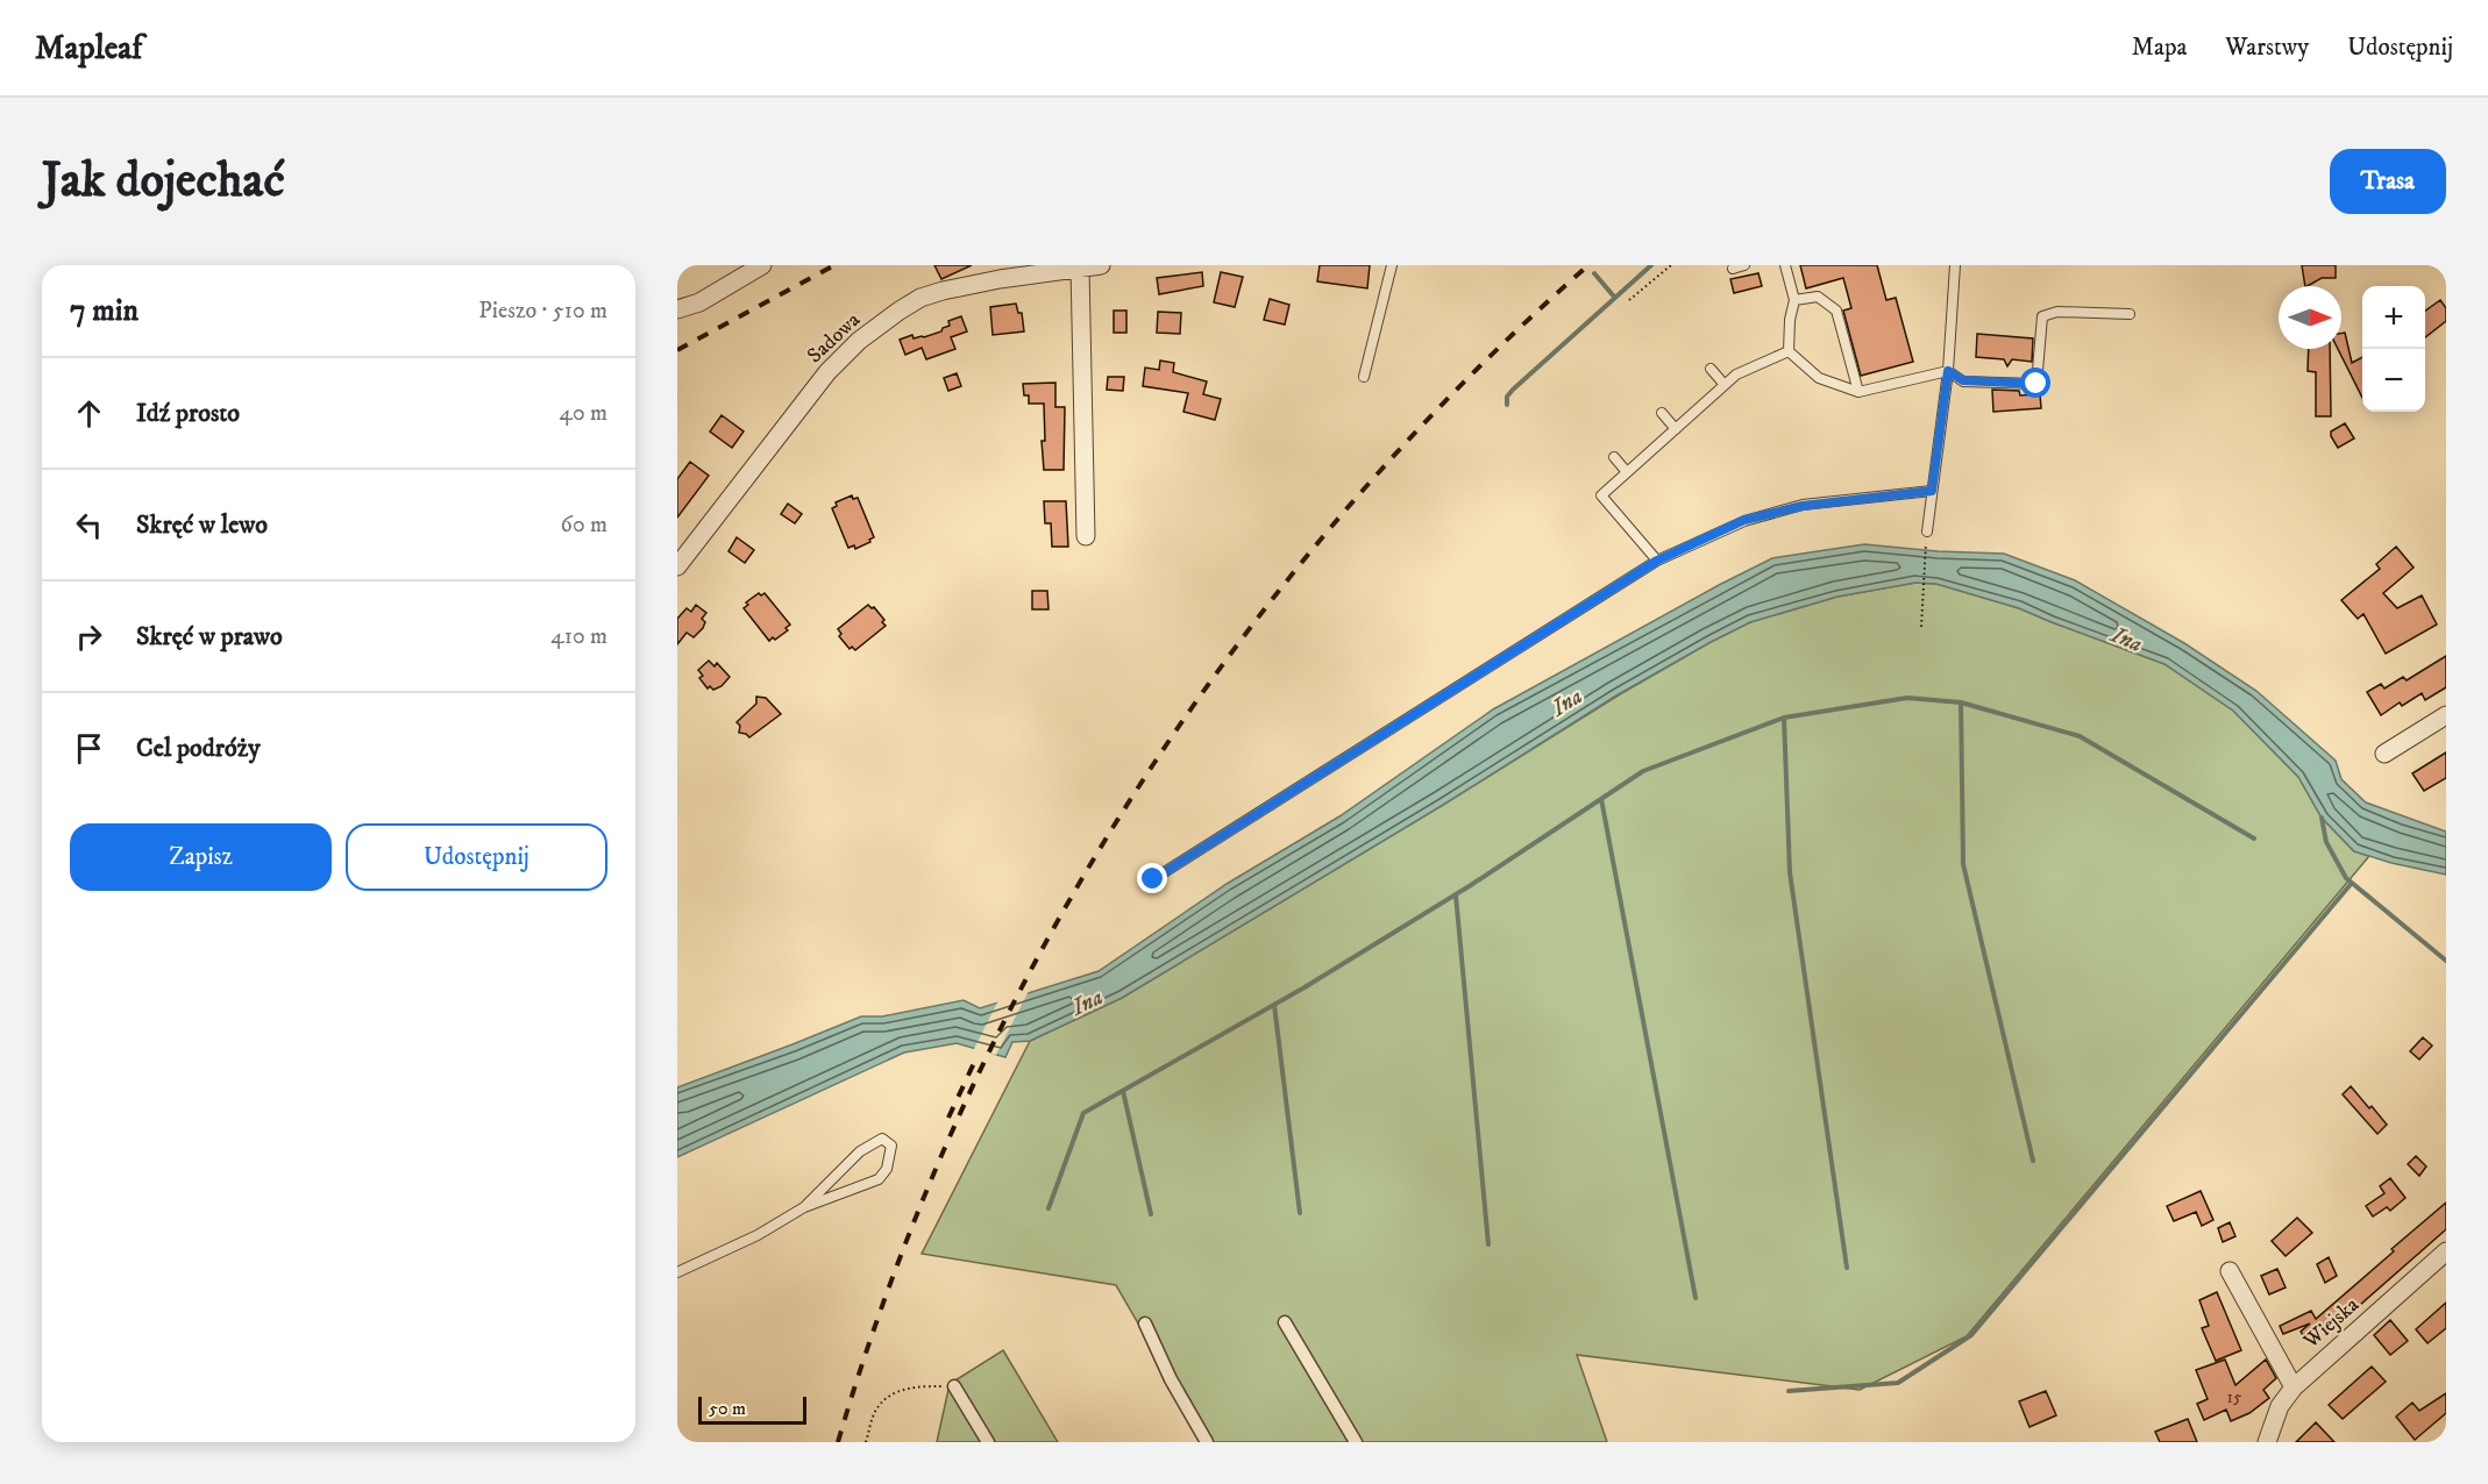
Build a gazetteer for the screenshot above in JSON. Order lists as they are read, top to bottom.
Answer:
{
  "streets": {
    "street": ["Sadowa", "Wiejska"]
  },
  "water": ["Ina"],
  "house_numbers": ["15"],
  "scale_bar": "50 m",
  "north": "right",
  "page": {
    "header": "Mapleaf",
    "nav": ["Mapa", "Warstwy", "Udostępnij"],
    "buttons": [
      "Trasa",
      ["Zapisz", "Udostępnij"]
    ],
    "title": "Jak dojechać",
    "heading": ["7 min", "Pieszo · 510 m"],
    "map_buttons": ["+", "−"],
    "list": [
      ["Idź prosto", "40 m"],
      ["Skręć w lewo", "60 m"],
      ["Skręć w prawo", "410 m"],
      "Cel podróży"
    ],
    "scale": "50 m"
  }
}
